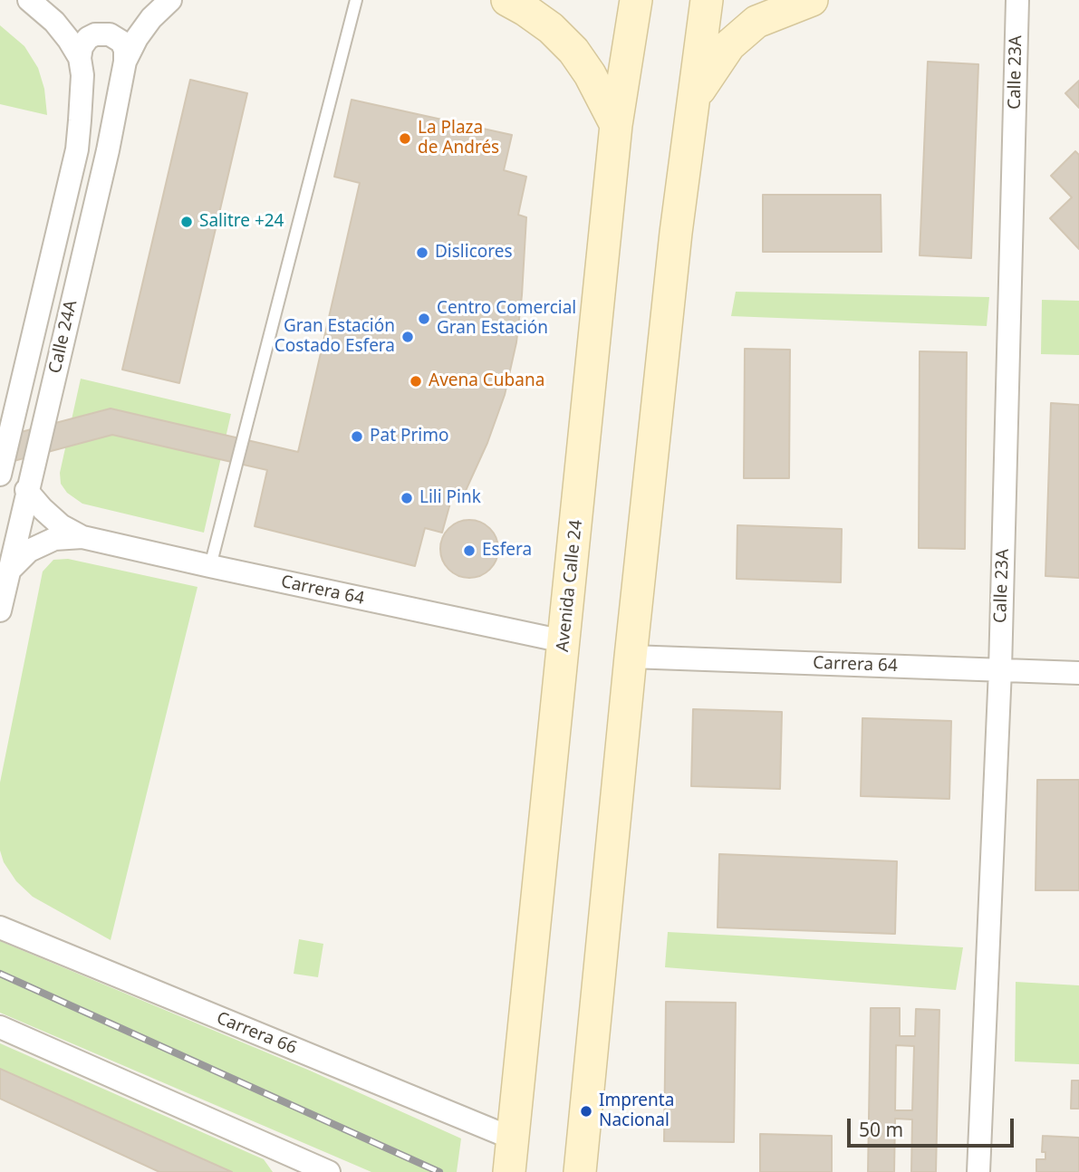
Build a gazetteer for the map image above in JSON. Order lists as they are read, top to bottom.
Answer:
{
  "streets": {
    "main road": ["Avenida Calle 24"],
    "street": [
      "Calle 23A",
      "Calle 24A",
      "Carrera 64",
      "Carrera 66"
    ]
  },
  "crossings": [
    ["Calle 23A", "Carrera 64"],
    ["Calle 24A", "Carrera 64"],
    ["Avenida Calle 24", "Carrera 64"],
    ["Avenida Calle 24", "Carrera 66"]
  ],
  "places": [
    "La Plaza de Andrés",
    "Salitre +24",
    "Dislicores",
    "Centro Comercial Gran Estación",
    "Gran Estación Costado Esfera",
    "Avena Cubana",
    "Pat Primo",
    "Lili Pink",
    "Esfera",
    "Imprenta Nacional"
  ],
  "scale_bar": "50 m"
}
